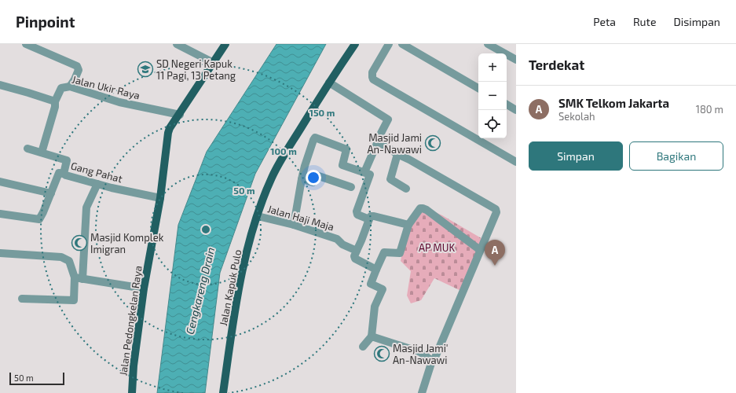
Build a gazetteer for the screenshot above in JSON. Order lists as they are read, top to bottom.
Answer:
{
  "streets": {
    "main road": ["Jalan Kapuk Pulo", "Jalan Pedongkelan Raya"],
    "street": ["Jalan Ukir Raya", "Gang Pahat", "Jalan Haji Maja"]
  },
  "crossings": [
    ["Jalan Ukir Raya", "Jalan Pedongkelan Raya"],
    ["Gang Pahat", "Jalan Pedongkelan Raya"],
    ["Jalan Haji Maja", "Jalan Kapuk Pulo"]
  ],
  "water": ["Cengkareng Drain"],
  "parks": ["AP MUK"],
  "places": {
    "school or university": ["SD Negeri Kapuk 11 Pagi, 13 Petang"],
    "mosque": ["Masjid Jami An-Nawawi", "Masjid Komplek Imigran", "Masjid Jami' An-Nawawi"]
  },
  "scale_bar": "50 m",
  "page": {
    "header": "Pinpoint",
    "nav": ["Peta", "Rute", "Disimpan"],
    "heading": "Terdekat",
    "map_buttons": ["+", "−"],
    "list": [
      {
        "mark": "A",
        "name": "SMK Telkom Jakarta",
        "note": "Sekolah",
        "value": "180 m"
      }
    ],
    "buttons": ["Simpan", "Bagikan"],
    "pins": "A",
    "scale": "50 m"
  },
  "rings": ["150 m", "100 m", "50 m"]
}
